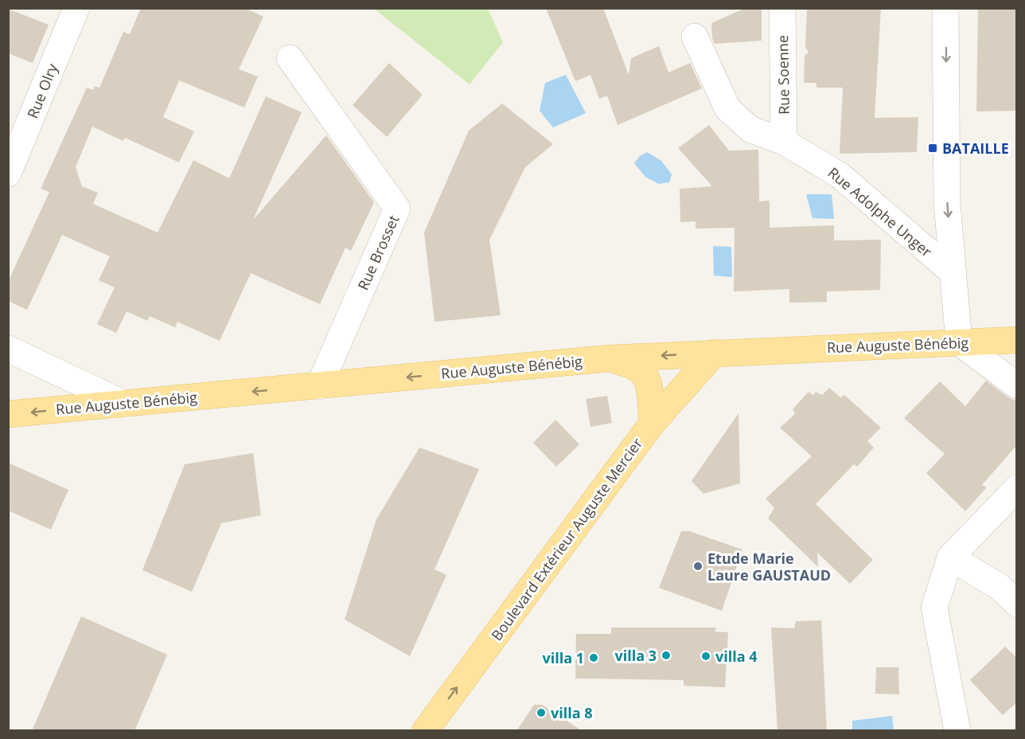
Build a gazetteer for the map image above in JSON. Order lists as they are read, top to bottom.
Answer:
{
  "streets": {
    "main road": ["Rue Auguste Bénébig", "Boulevard Extérieur Auguste Mercier"],
    "street": [
      "Rue Soenne",
      "Rue Olry",
      "Rue Adolphe Unger",
      "Rue Brosset"
    ]
  },
  "crossings": [
    ["Rue Soenne", "Rue Adolphe Unger"],
    ["Rue Brosset", "Rue Auguste Bénébig"],
    ["Rue Auguste Bénébig", "Boulevard Extérieur Auguste Mercier"]
  ],
  "one_way": ["Rue Auguste Bénébig", "Boulevard Extérieur Auguste Mercier"],
  "places": {
    "transit": ["BATAILLE"],
    "other": [
      "Etude Marie Laure GAUSTAUD",
      "villa 3",
      "villa 4",
      "villa 1",
      "villa 8"
    ]
  }
}
